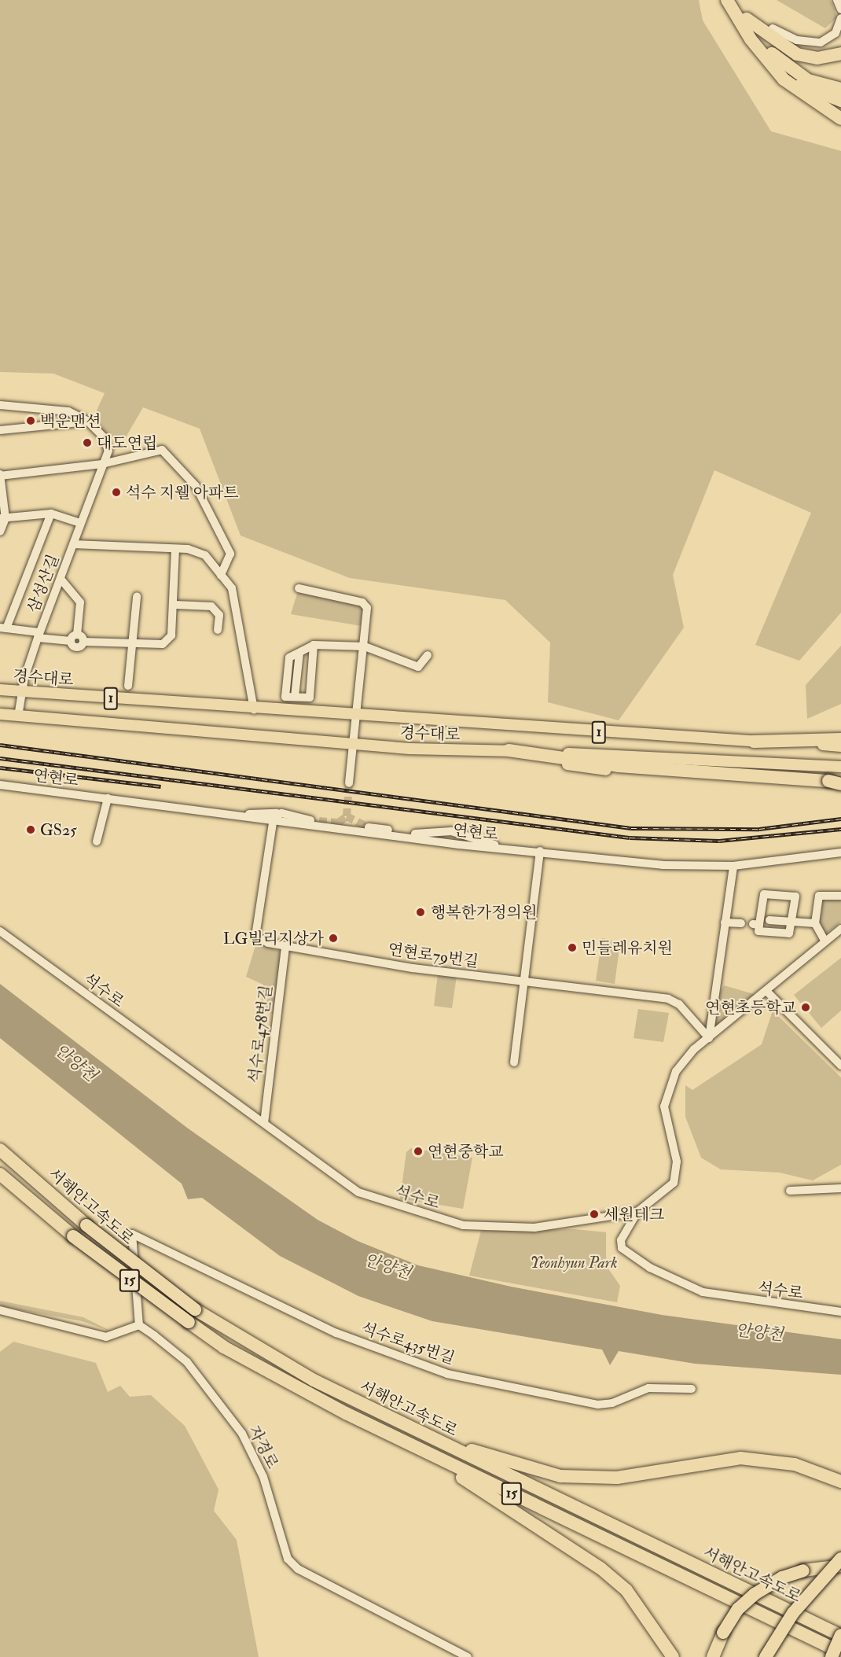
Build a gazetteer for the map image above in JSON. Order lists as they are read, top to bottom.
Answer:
{
  "streets": {
    "highway": ["서해안고속도로", "15"],
    "main road": ["경수대로", "1"],
    "street": [
      "삼성산길",
      "연현로",
      "연현로79번길",
      "석수로",
      "석수로478번길",
      "석수로435번길",
      "자경로"
    ]
  },
  "crossings": [
    ["삼성산길", "경수대로"],
    ["삼성산길", "1"],
    ["경수대로", "1"],
    ["연현로", "연현로79번길"],
    ["연현로79번길", "석수로478번길"],
    ["석수로", "석수로478번길"],
    ["석수로435번길", "자경로"]
  ],
  "water": ["안양천"],
  "parks": ["Yeonhyun Park"],
  "places": [
    "백운맨션",
    "대도연립",
    "석수 지웰 아파트",
    "GS25",
    "행복한가정의원",
    "LG빌리지상가",
    "민들레유치원",
    "연현초등학교",
    "연현중학교",
    "세원테크"
  ]
}
